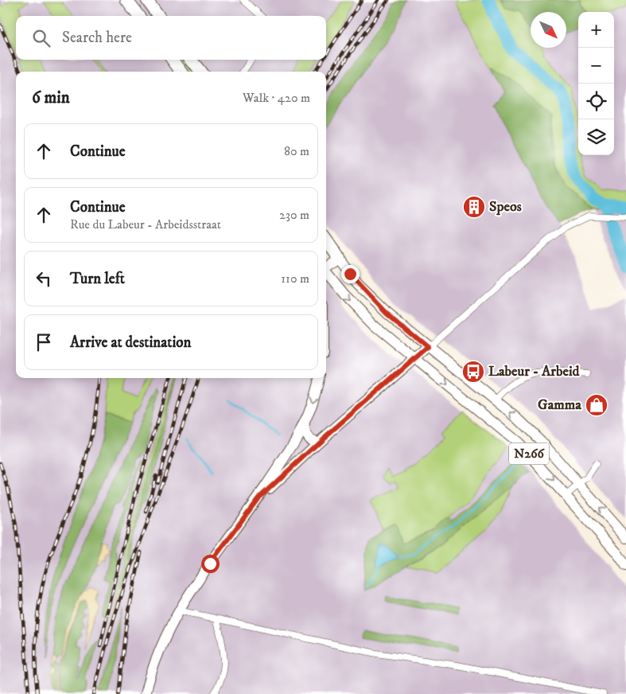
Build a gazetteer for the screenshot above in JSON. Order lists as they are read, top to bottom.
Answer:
{
  "streets": {
    "highway": ["N266"]
  },
  "places": {
    "building": ["Speos"],
    "bus stop": ["Labeur - Arbeid"],
    "shop": ["Gamma"]
  },
  "north": "bottom right",
  "page": {
    "map_buttons": ["+", "−"],
    "search": "Search here",
    "heading": ["6 min", "Walk · 420 m"],
    "list": [
      ["Continue", "80 m"],
      ["Continue", "Rue du Labeur - Arbeidsstraat", "230 m"],
      ["Turn left", "110 m"],
      "Arrive at destination"
    ]
  }
}
